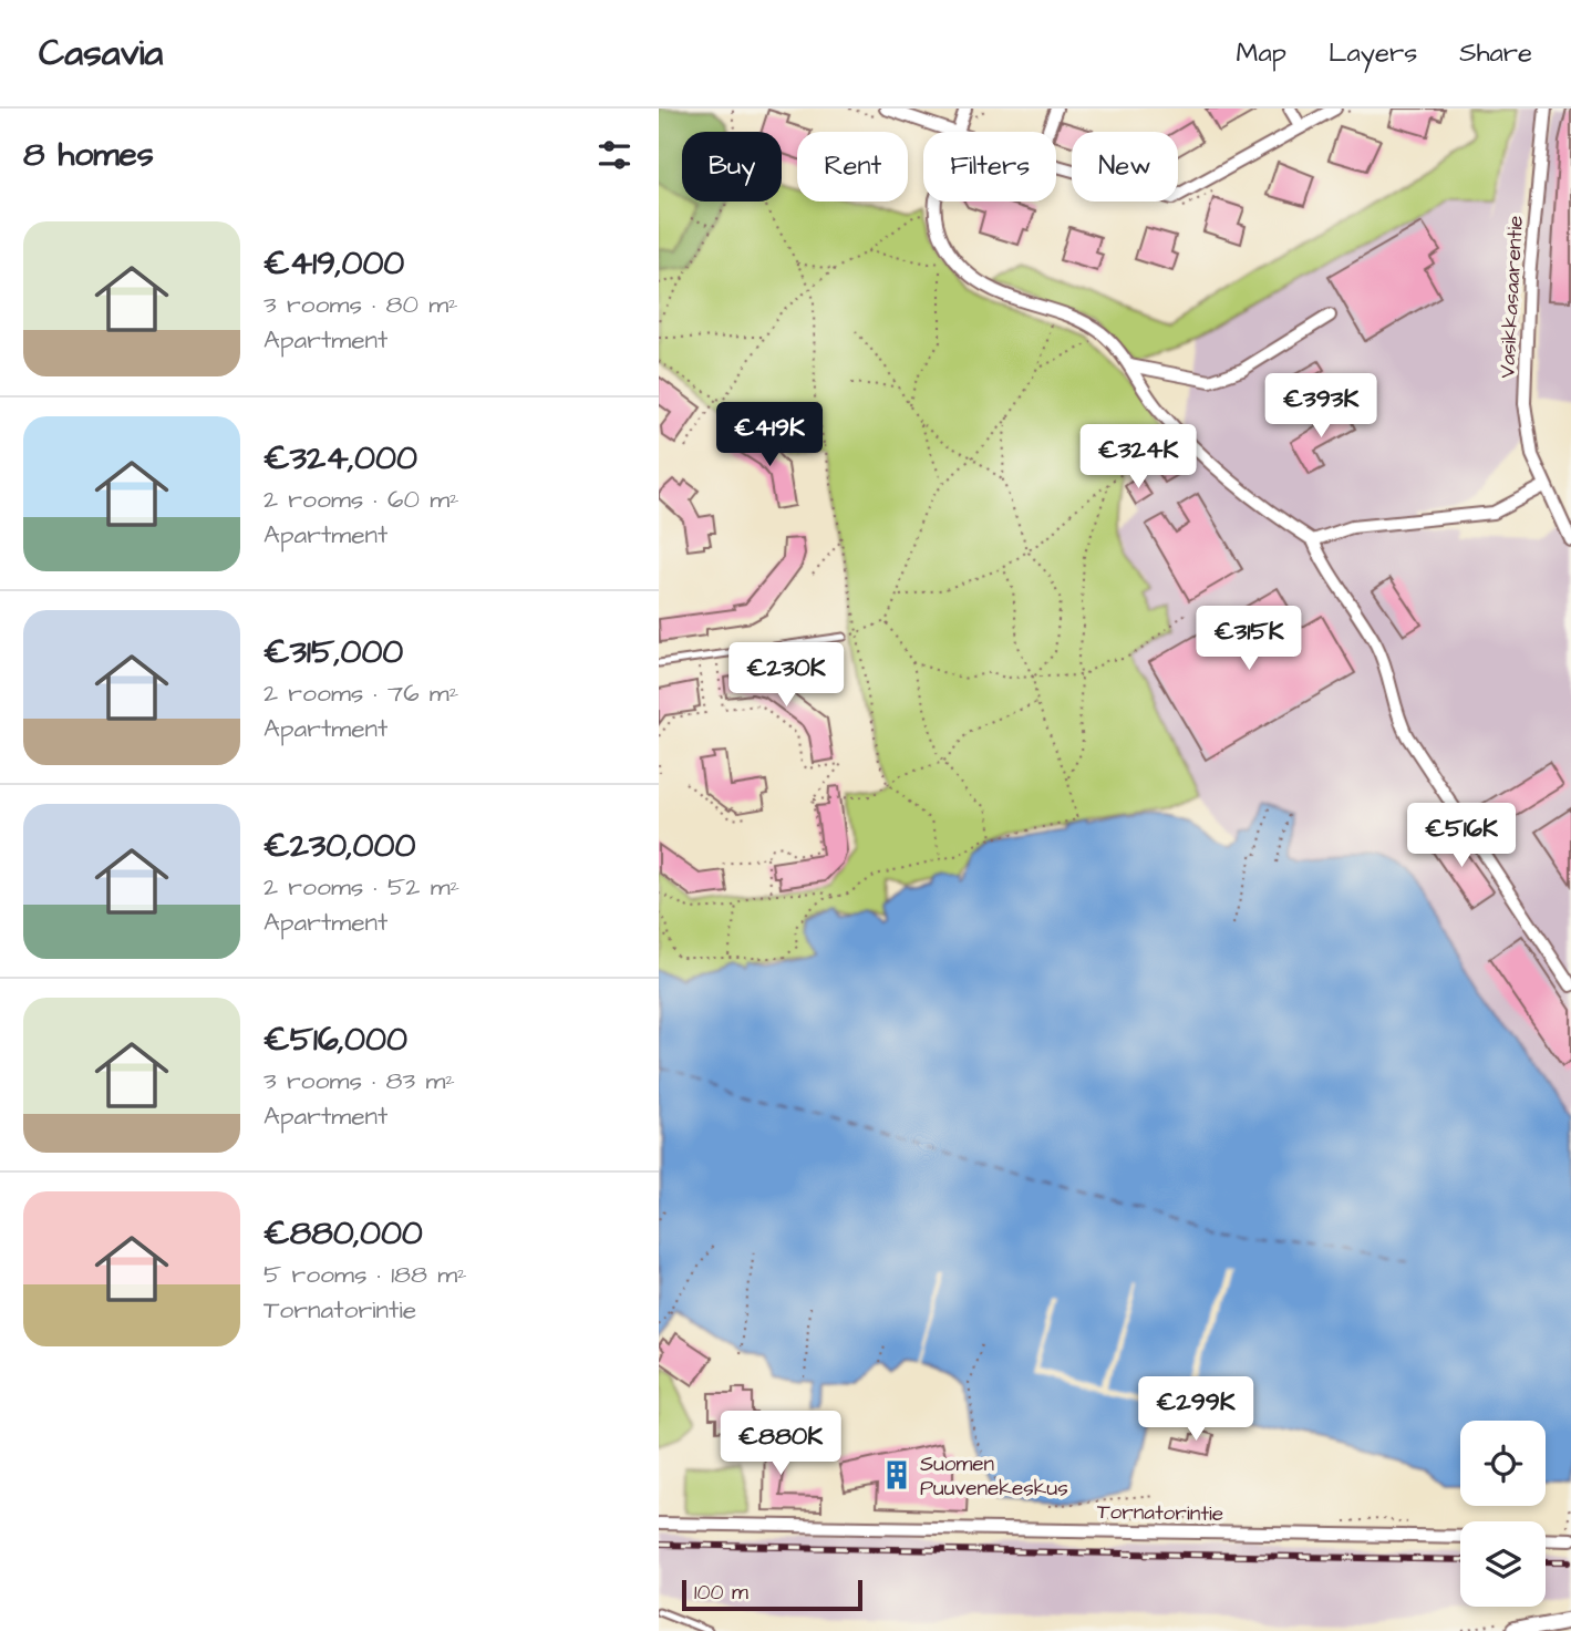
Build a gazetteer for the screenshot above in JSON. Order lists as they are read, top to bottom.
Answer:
{
  "streets": {
    "street": ["Vasikkasaarentie", "Tornatorintie"]
  },
  "places": {
    "building": ["Suomen Puuvenekeskus"]
  },
  "scale_bar": "100 m",
  "page": {
    "header": "Casavia",
    "nav": ["Map", "Layers", "Share"],
    "heading": "8 homes",
    "chip": [
      "Buy",
      "Rent",
      "Filters",
      "New"
    ],
    "list": [
      {
        "name": "€419,000",
        "note": "3 rooms · 80 m² · Apartment"
      },
      {
        "name": "€324,000",
        "note": "2 rooms · 60 m² · Apartment"
      },
      {
        "name": "€315,000",
        "note": "2 rooms · 76 m² · Apartment"
      },
      {
        "name": "€230,000",
        "note": "2 rooms · 52 m² · Apartment"
      },
      {
        "name": "€516,000",
        "note": "3 rooms · 83 m² · Apartment"
      },
      {
        "name": "€880,000",
        "note": "5 rooms · 188 m² · Tornatorintie"
      }
    ],
    "price": [
      "€393K",
      "€419K",
      "€324K",
      "€315K",
      "€230K",
      "€516K",
      "€299K",
      "€880K"
    ],
    "scale": "100 m"
  }
}
